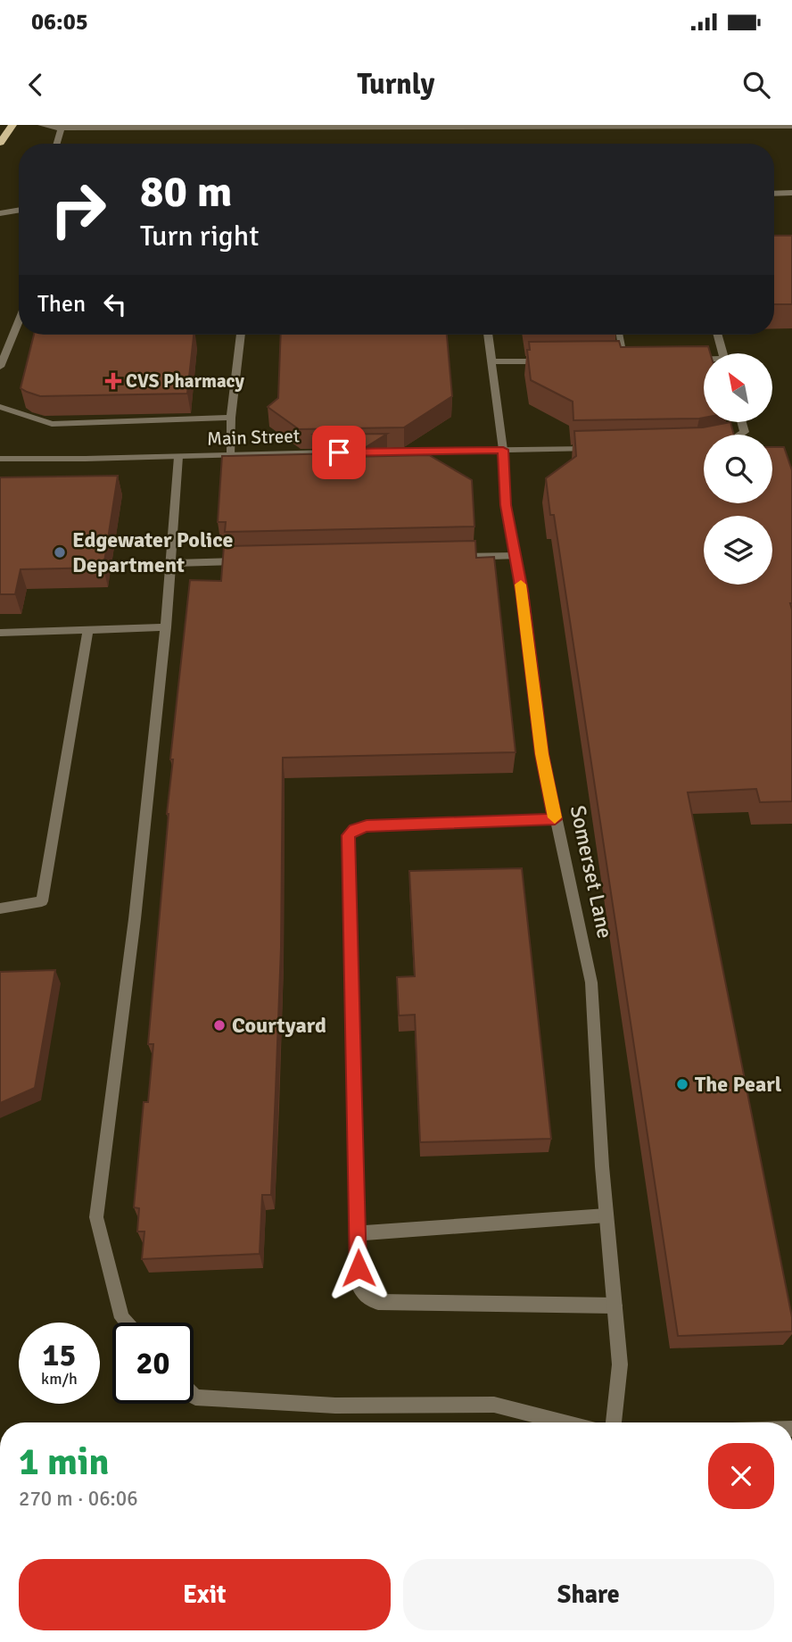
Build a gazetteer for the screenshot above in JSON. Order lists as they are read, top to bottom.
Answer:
{
  "streets": {
    "street": ["Main Street", "Somerset Lane"]
  },
  "places": {
    "health": ["CVS Pharmacy"],
    "other": ["Edgewater Police Department", "Courtyard", "The Pearl"]
  },
  "north": "top left",
  "page": {
    "status": "06:05",
    "header": "Turnly",
    "turn": ["80 m", "Turn right"],
    "then": "Then",
    "speed": "15 km/h",
    "limit": "20",
    "heading": ["1 min", "270 m · 06:06"],
    "buttons": ["Exit", "Share"]
  }
}
